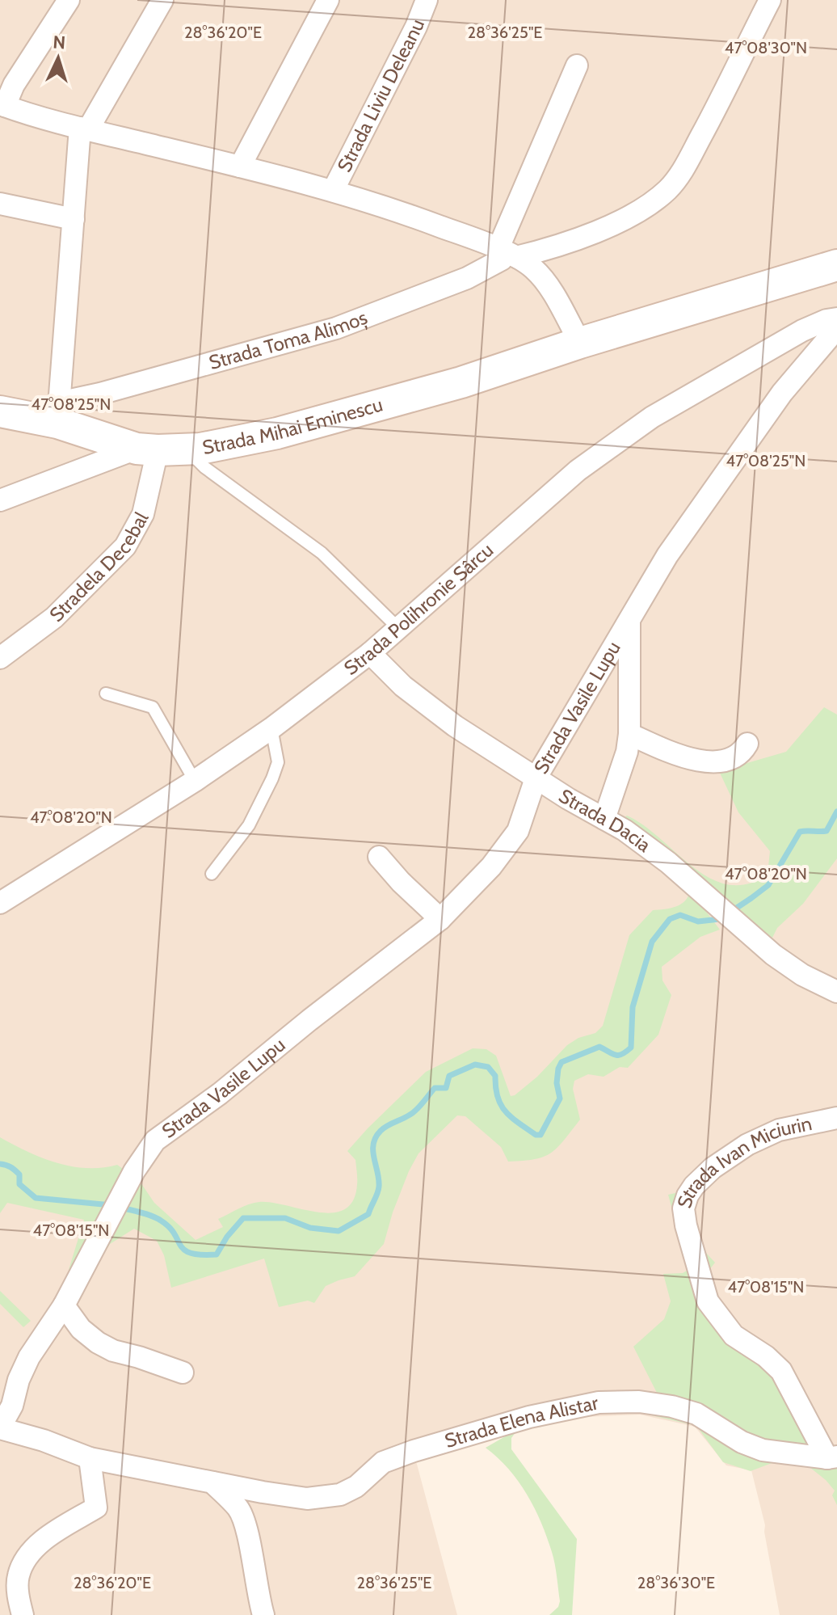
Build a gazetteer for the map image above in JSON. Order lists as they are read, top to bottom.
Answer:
{
  "streets": {
    "main road": ["Strada Mihai Eminescu"],
    "street": [
      "Strada Liviu Deleanu",
      "Strada Toma Alimoș",
      "Stradela Decebal",
      "Strada Polihronie Sârcu",
      "Strada Vasile Lupu",
      "Strada Dacia",
      "Strada Ivan Miciurin",
      "Strada Elena Alistar"
    ]
  },
  "crossings": [
    ["Strada Liviu Deleanu", "Strada Toma Alimoș"],
    ["Strada Toma Alimoș", "Strada Mihai Eminescu"],
    ["Strada Mihai Eminescu", "Stradela Decebal"],
    ["Strada Polihronie Sârcu", "Strada Dacia"],
    ["Strada Vasile Lupu", "Strada Dacia"],
    ["Strada Vasile Lupu", "Strada Elena Alistar"],
    ["Strada Ivan Miciurin", "Strada Elena Alistar"]
  ],
  "north": "top",
  "coordinates": [
    "28°36'20\"E",
    "28°36'25\"E",
    "47°08'30\"N",
    "47°08'25\"N",
    "47°08'20\"N",
    "47°08'15\"N",
    "28°36'30\"E"
  ]
}
